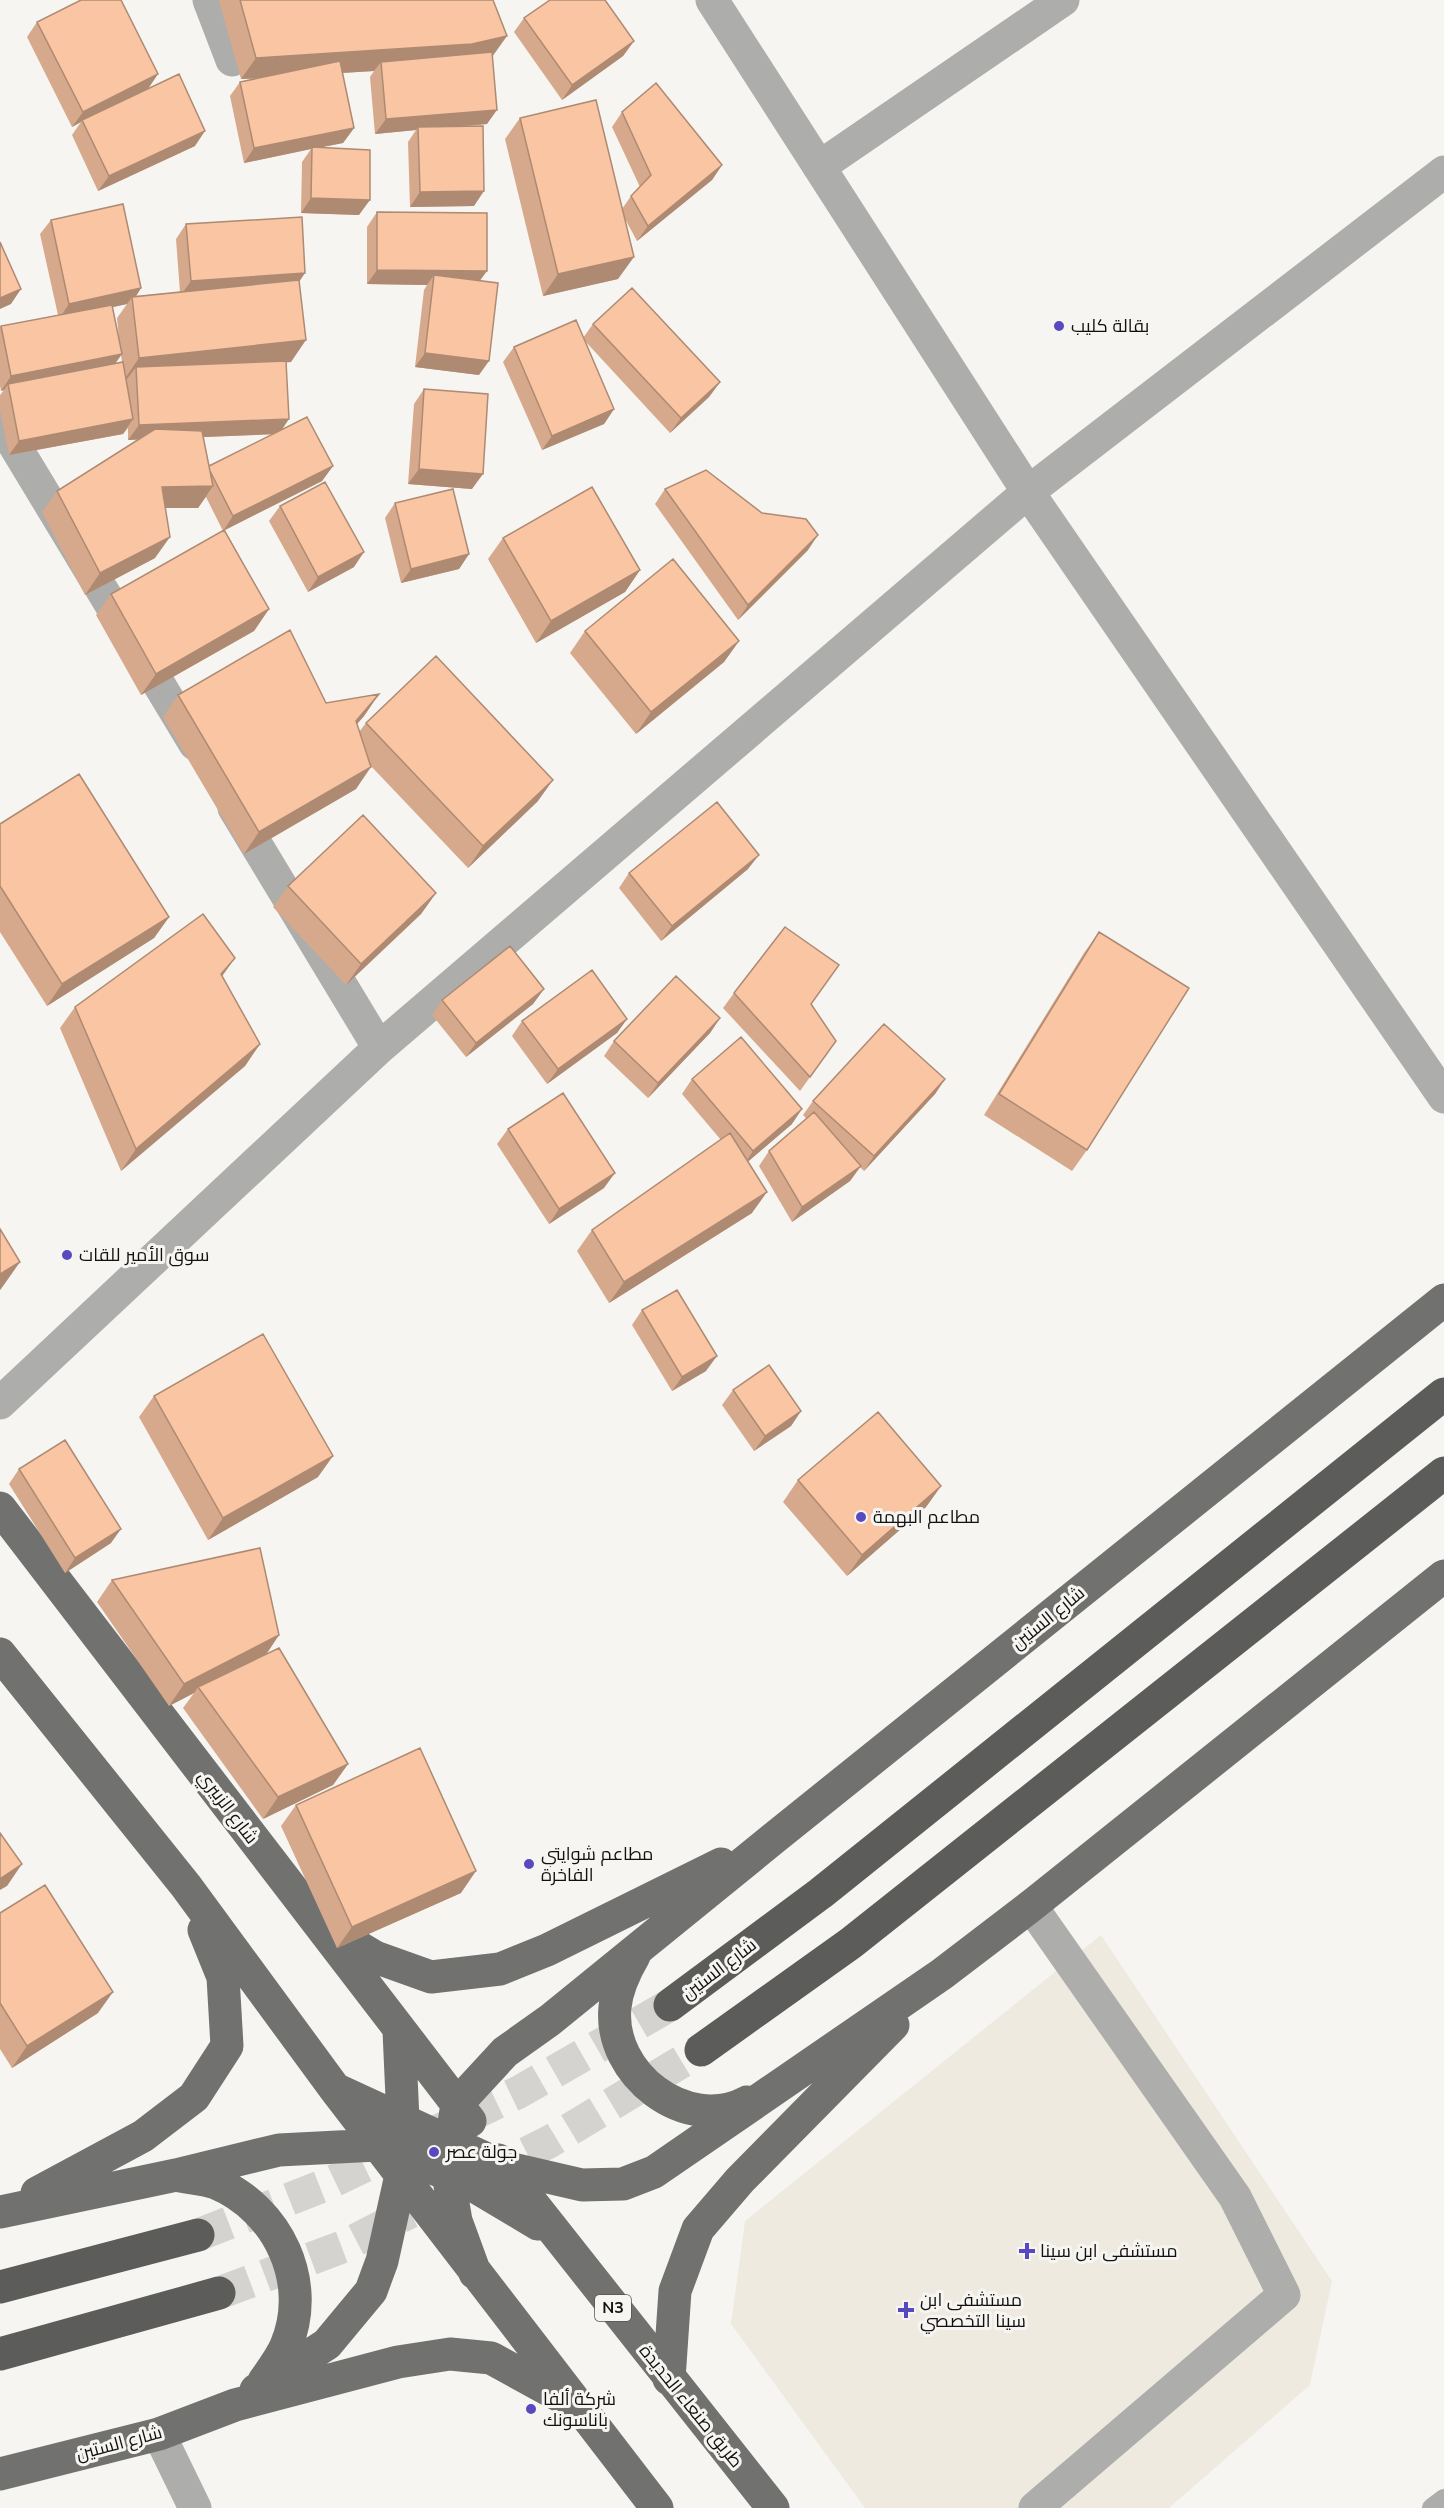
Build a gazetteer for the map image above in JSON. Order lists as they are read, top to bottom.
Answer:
{
  "streets": {
    "highway": ["شارع الستين"],
    "main road": ["شارع الزبيري", "N3", "طريق صنعاء الحديدة"]
  },
  "crossings": [
    ["شارع الزبيري", "طريق صنعاء الحديدة"]
  ],
  "places": {
    "other": [
      "بقالة كليب",
      "سوق الأمير للقات",
      "مطاعم البهمة",
      "مطاعم شوايتي الفاخرة",
      "جولة عصر",
      "شركة ألفا باناسونك"
    ],
    "health": ["مستشفى ابن سينا", "مستشفى ابن سينا التخصصي"]
  }
}
